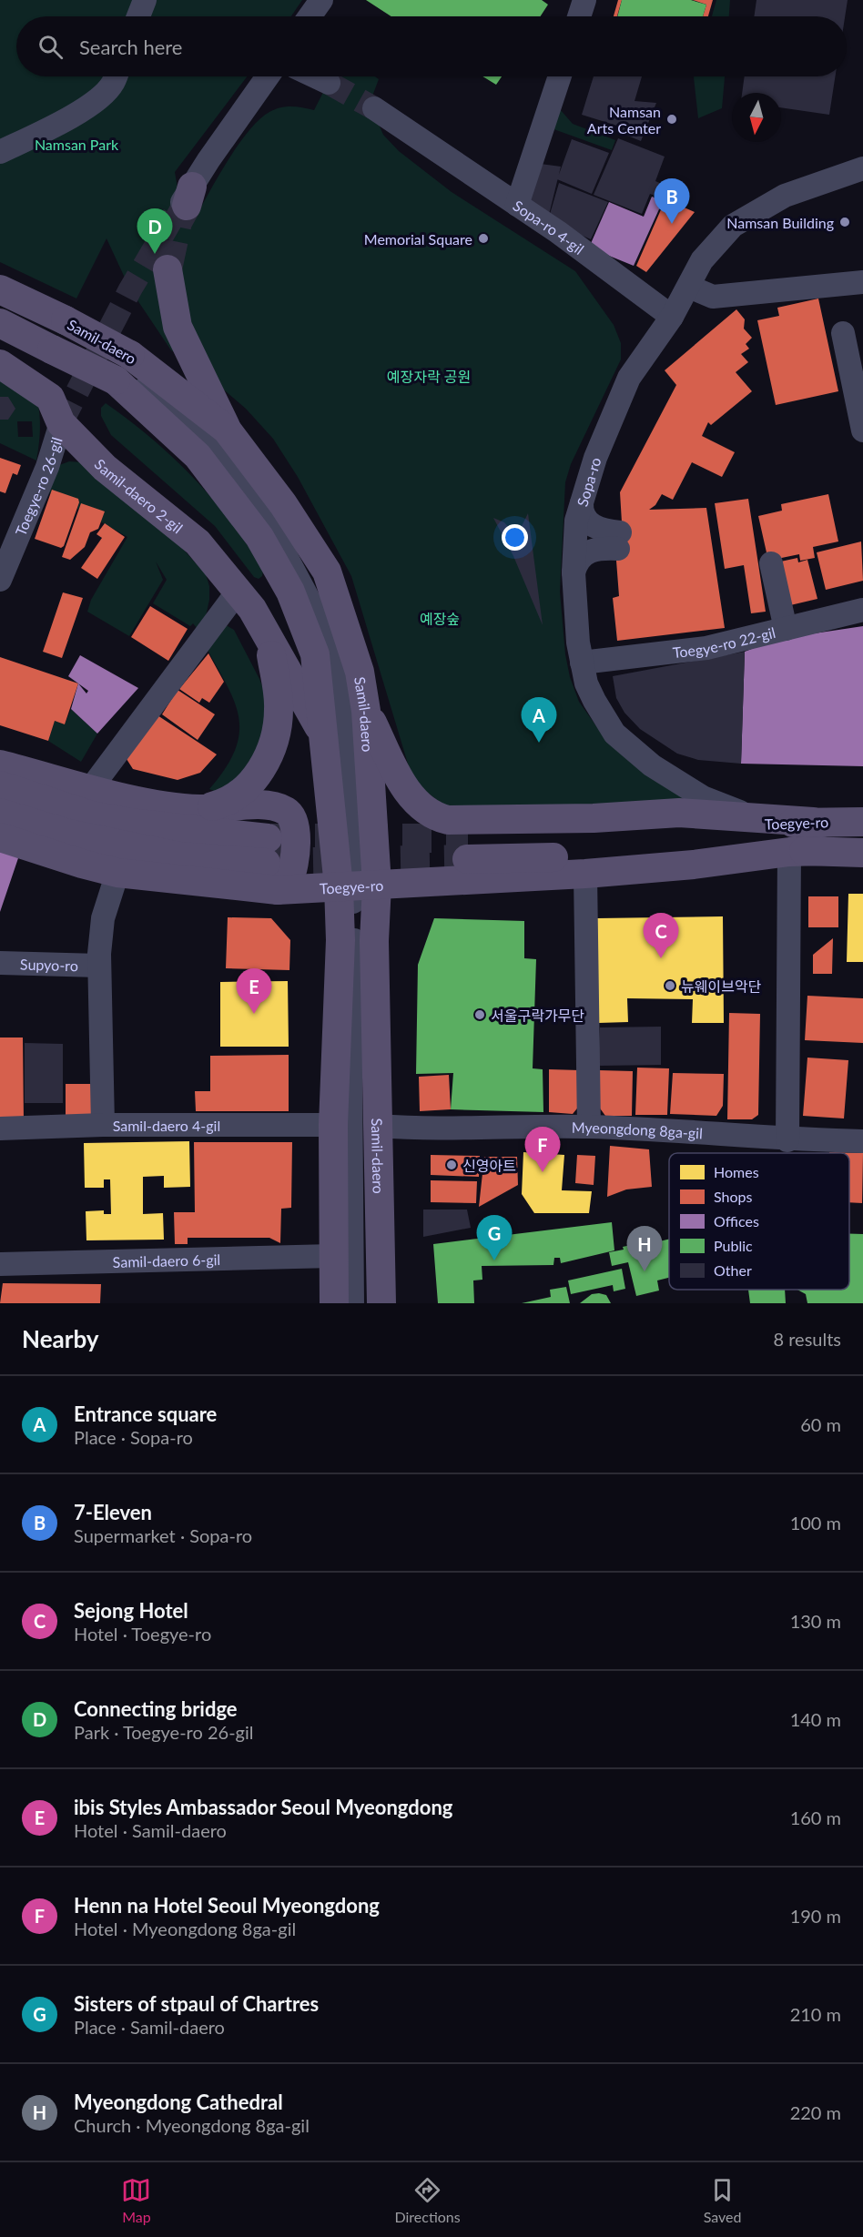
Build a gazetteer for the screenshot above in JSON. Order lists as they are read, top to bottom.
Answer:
{
  "streets": {
    "main road": ["Samil-daero", "Samil-daero 2-gil", "Toegye-ro"],
    "street": [
      "Sopa-ro 4-gil",
      "Sopa-ro",
      "Toegye-ro 26-gil",
      "Toegye-ro 22-gil",
      "Supyo-ro",
      "Samil-daero 4-gil",
      "Myeongdong 8ga-gil",
      "Samil-daero 6-gil"
    ]
  },
  "crossings": [
    ["Sopa-ro 4-gil", "Sopa-ro"],
    ["Samil-daero", "Samil-daero 2-gil"],
    ["Samil-daero", "Toegye-ro"],
    ["Samil-daero", "Samil-daero 4-gil"],
    ["Samil-daero", "Myeongdong 8ga-gil"],
    ["Samil-daero", "Samil-daero 6-gil"],
    ["Sopa-ro", "Toegye-ro 22-gil"],
    ["Toegye-ro 26-gil", "Samil-daero 2-gil"],
    ["Toegye-ro", "Myeongdong 8ga-gil"]
  ],
  "parks": ["Namsan Park", "예장자락 공원", "예장숲"],
  "places": [
    "Namsan Arts Center",
    "Namsan Building",
    "Memorial Square",
    "뉴웨이브악단",
    "서울구락가무단",
    "신영아트"
  ],
  "legend": [
    "Homes",
    "Shops",
    "Offices",
    "Public",
    "Other"
  ],
  "north": "bottom",
  "page": {
    "search": "Search here",
    "pins": [
      "B",
      "D",
      "A",
      "C",
      "E",
      "F",
      "G",
      "H"
    ],
    "heading": ["Nearby", "8 results"],
    "list": [
      {
        "mark": "A",
        "name": "Entrance square",
        "note": "Place · Sopa-ro",
        "value": "60 m"
      },
      {
        "mark": "B",
        "name": "7-Eleven",
        "note": "Supermarket · Sopa-ro",
        "value": "100 m"
      },
      {
        "mark": "C",
        "name": "Sejong Hotel",
        "note": "Hotel · Toegye-ro",
        "value": "130 m"
      },
      {
        "mark": "D",
        "name": "Connecting bridge",
        "note": "Park · Toegye-ro 26-gil",
        "value": "140 m"
      },
      {
        "mark": "E",
        "name": "ibis Styles Ambassador Seoul Myeongdong",
        "note": "Hotel · Samil-daero",
        "value": "160 m"
      },
      {
        "mark": "F",
        "name": "Henn na Hotel Seoul Myeongdong",
        "note": "Hotel · Myeongdong 8ga-gil",
        "value": "190 m"
      },
      {
        "mark": "G",
        "name": "Sisters of stpaul of Chartres",
        "note": "Place · Samil-daero",
        "value": "210 m"
      },
      {
        "mark": "H",
        "name": "Myeongdong Cathedral",
        "note": "Church · Myeongdong 8ga-gil",
        "value": "220 m"
      }
    ],
    "nav": ["Map", "Directions", "Saved"]
  }
}
